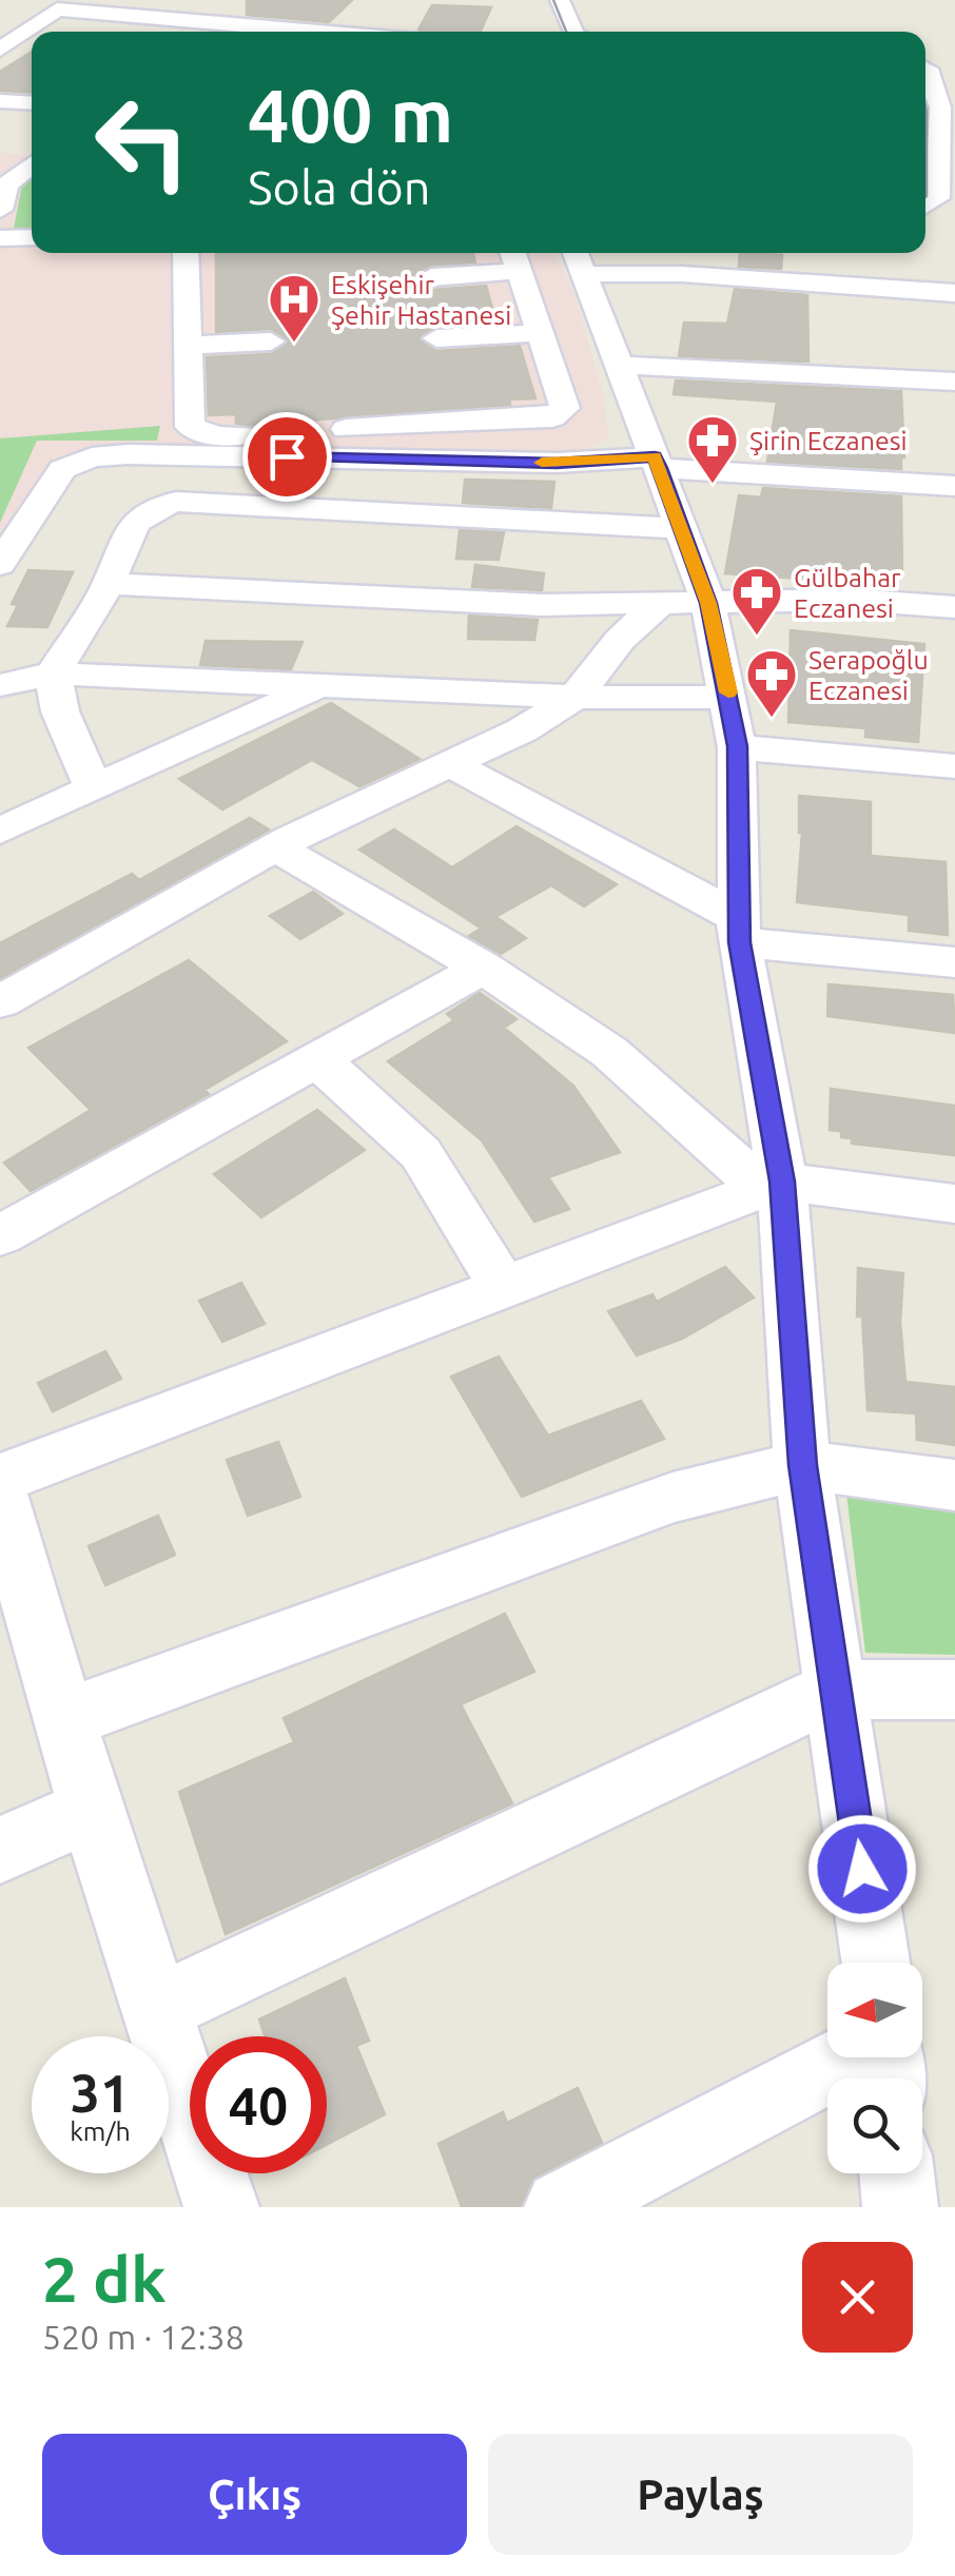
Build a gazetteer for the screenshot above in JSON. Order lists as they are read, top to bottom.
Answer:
{
  "places": {
    "hospital": ["Eskişehir Şehir Hastanesi"],
    "pharmacy": ["Şirin Eczanesi", "Gülbahar Eczanesi", "Serapoğlu Eczanesi"]
  },
  "north": "left",
  "page": {
    "turn": ["400 m", "Sola dön"],
    "speed": "31 km/h",
    "limit": "40",
    "heading": ["2 dk", "520 m · 12:38"],
    "buttons": ["Çıkış", "Paylaş"]
  }
}
